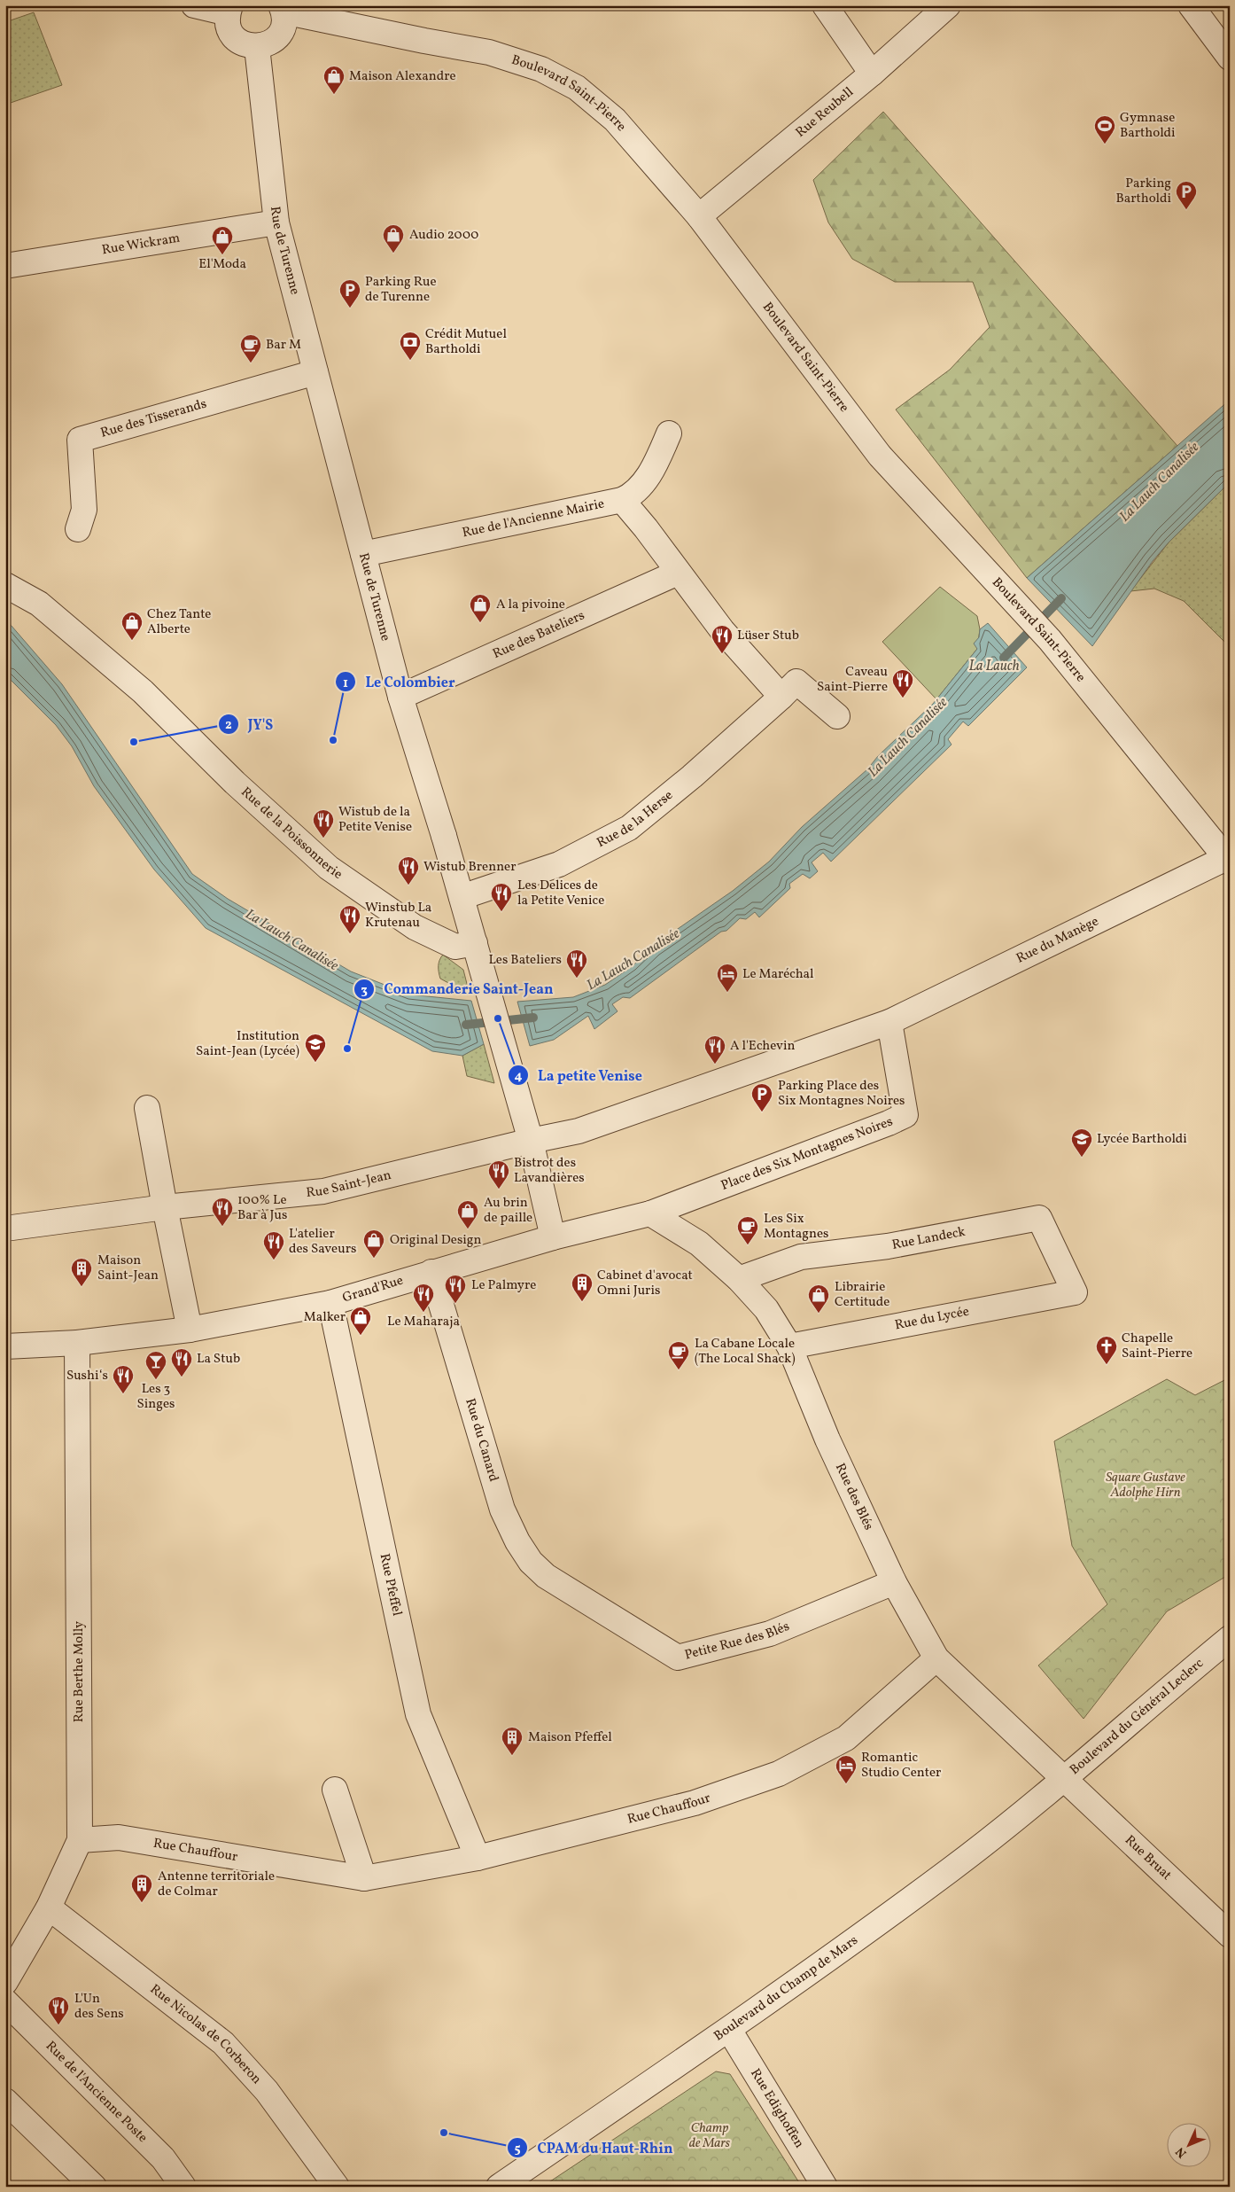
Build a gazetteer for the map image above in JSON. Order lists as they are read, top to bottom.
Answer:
{
  "streets": {
    "street": [
      "Boulevard Saint-Pierre",
      "Rue Reubell",
      "Rue Wickram",
      "Rue de Turenne",
      "Rue des Tisserands",
      "Rue de l'Ancienne Mairie",
      "Rue des Bateliers",
      "Rue de la Herse",
      "Rue de la Poissonnerie",
      "Rue du Manège",
      "Place des Six Montagnes Noires",
      "Rue Saint-Jean",
      "Rue Landeck",
      "Grand'Rue",
      "Rue du Lycée",
      "Rue du Canard",
      "Rue des Blés",
      "Rue Pfeffel",
      "Petite Rue des Blés",
      "Rue Berthe Molly",
      "Boulevard du Général Leclerc",
      "Rue Chauffour",
      "Rue Bruat",
      "Boulevard du Champ de Mars",
      "Rue Nicolas de Corberon",
      "Rue de l'Ancienne Poste",
      "Rue Edighoffen"
    ]
  },
  "crossings": [
    ["Boulevard Saint-Pierre", "Rue Reubell"],
    ["Boulevard Saint-Pierre", "Rue du Manège"],
    ["Rue Wickram", "Rue de Turenne"],
    ["Rue de Turenne", "Rue des Tisserands"],
    ["Rue de Turenne", "Rue de l'Ancienne Mairie"],
    ["Rue de Turenne", "Rue des Bateliers"],
    ["Rue de Turenne", "Rue de la Herse"],
    ["Rue de Turenne", "Rue de la Poissonnerie"],
    ["Rue de Turenne", "Rue Saint-Jean"],
    ["Rue du Manège", "Place des Six Montagnes Noires"],
    ["Place des Six Montagnes Noires", "Grand'Rue"],
    ["Place des Six Montagnes Noires", "Rue des Blés"],
    ["Rue Landeck", "Rue du Lycée"],
    ["Rue Landeck", "Rue des Blés"],
    ["Grand'Rue", "Rue du Canard"],
    ["Grand'Rue", "Rue Pfeffel"],
    ["Grand'Rue", "Rue Berthe Molly"],
    ["Rue du Lycée", "Rue des Blés"],
    ["Rue du Canard", "Petite Rue des Blés"],
    ["Rue des Blés", "Petite Rue des Blés"],
    ["Rue des Blés", "Boulevard du Général Leclerc"],
    ["Rue des Blés", "Rue Chauffour"],
    ["Rue des Blés", "Rue Bruat"],
    ["Rue des Blés", "Boulevard du Champ de Mars"],
    ["Rue Pfeffel", "Rue Chauffour"],
    ["Rue Berthe Molly", "Rue Chauffour"],
    ["Rue Berthe Molly", "Rue Nicolas de Corberon"],
    ["Boulevard du Général Leclerc", "Rue Bruat"],
    ["Boulevard du Général Leclerc", "Boulevard du Champ de Mars"],
    ["Rue Bruat", "Boulevard du Champ de Mars"],
    ["Boulevard du Champ de Mars", "Rue Edighoffen"]
  ],
  "water": ["La Lauch Canalisée", "La Lauch"],
  "parks": ["Square Gustave Adolphe Hirn", "Champ de Mars"],
  "places": {
    "shop": [
      "Maison Alexandre",
      "Audio 2000",
      "El'Moda",
      "A la pivoine",
      "Chez Tante Alberte",
      "Au brin de paille",
      "Original Design",
      "Librairie Certitude",
      "Malker"
    ],
    "sports": ["Gymnase Bartholdi"],
    "parking": ["Parking Bartholdi", "Parking Rue de Turenne", "Parking Place des Six Montagnes Noires"],
    "bank": ["Crédit Mutuel Bartholdi"],
    "cafe": ["Bar M", "Les Six Montagnes", "La Cabane Locale (The Local Shack)"],
    "restaurant": [
      "Lüser Stub",
      "Caveau Saint-Pierre",
      "Wistub de la Petite Venise",
      "Wistub Brenner",
      "Les Delices de la Petite Venice",
      "Winstub La Krutenau",
      "Les Bateliers",
      "A l'Echevin",
      "Bistrot des Lavandières",
      "100% Le Bar à Jus",
      "L'atelier des Saveurs",
      "Le Palmyre",
      "Le Maharaja",
      "La Stub",
      "Sushi‘s",
      "L'Un des Sens"
    ],
    "other": [
      "Le Colombier",
      "JY'S",
      "La petite Venise",
      "Commanderie Saint-Jean",
      "CPAM du Haut-Rhin"
    ],
    "hotel": ["Le Maréchal", "Romantic Studio Center"],
    "school or university": ["Institution Saint-Jean (Lycée)", "Lycée Bartholdi"],
    "building": [
      "Maison Saint-Jean",
      "Cabinet d'avocat Omni Juris",
      "Maison Pfeffel",
      "Antenne territoriale de Colmar"
    ],
    "church": ["Chapelle Saint-Pierre"],
    "bar": ["Les 3 Singes"]
  },
  "north": "bottom left"
}
